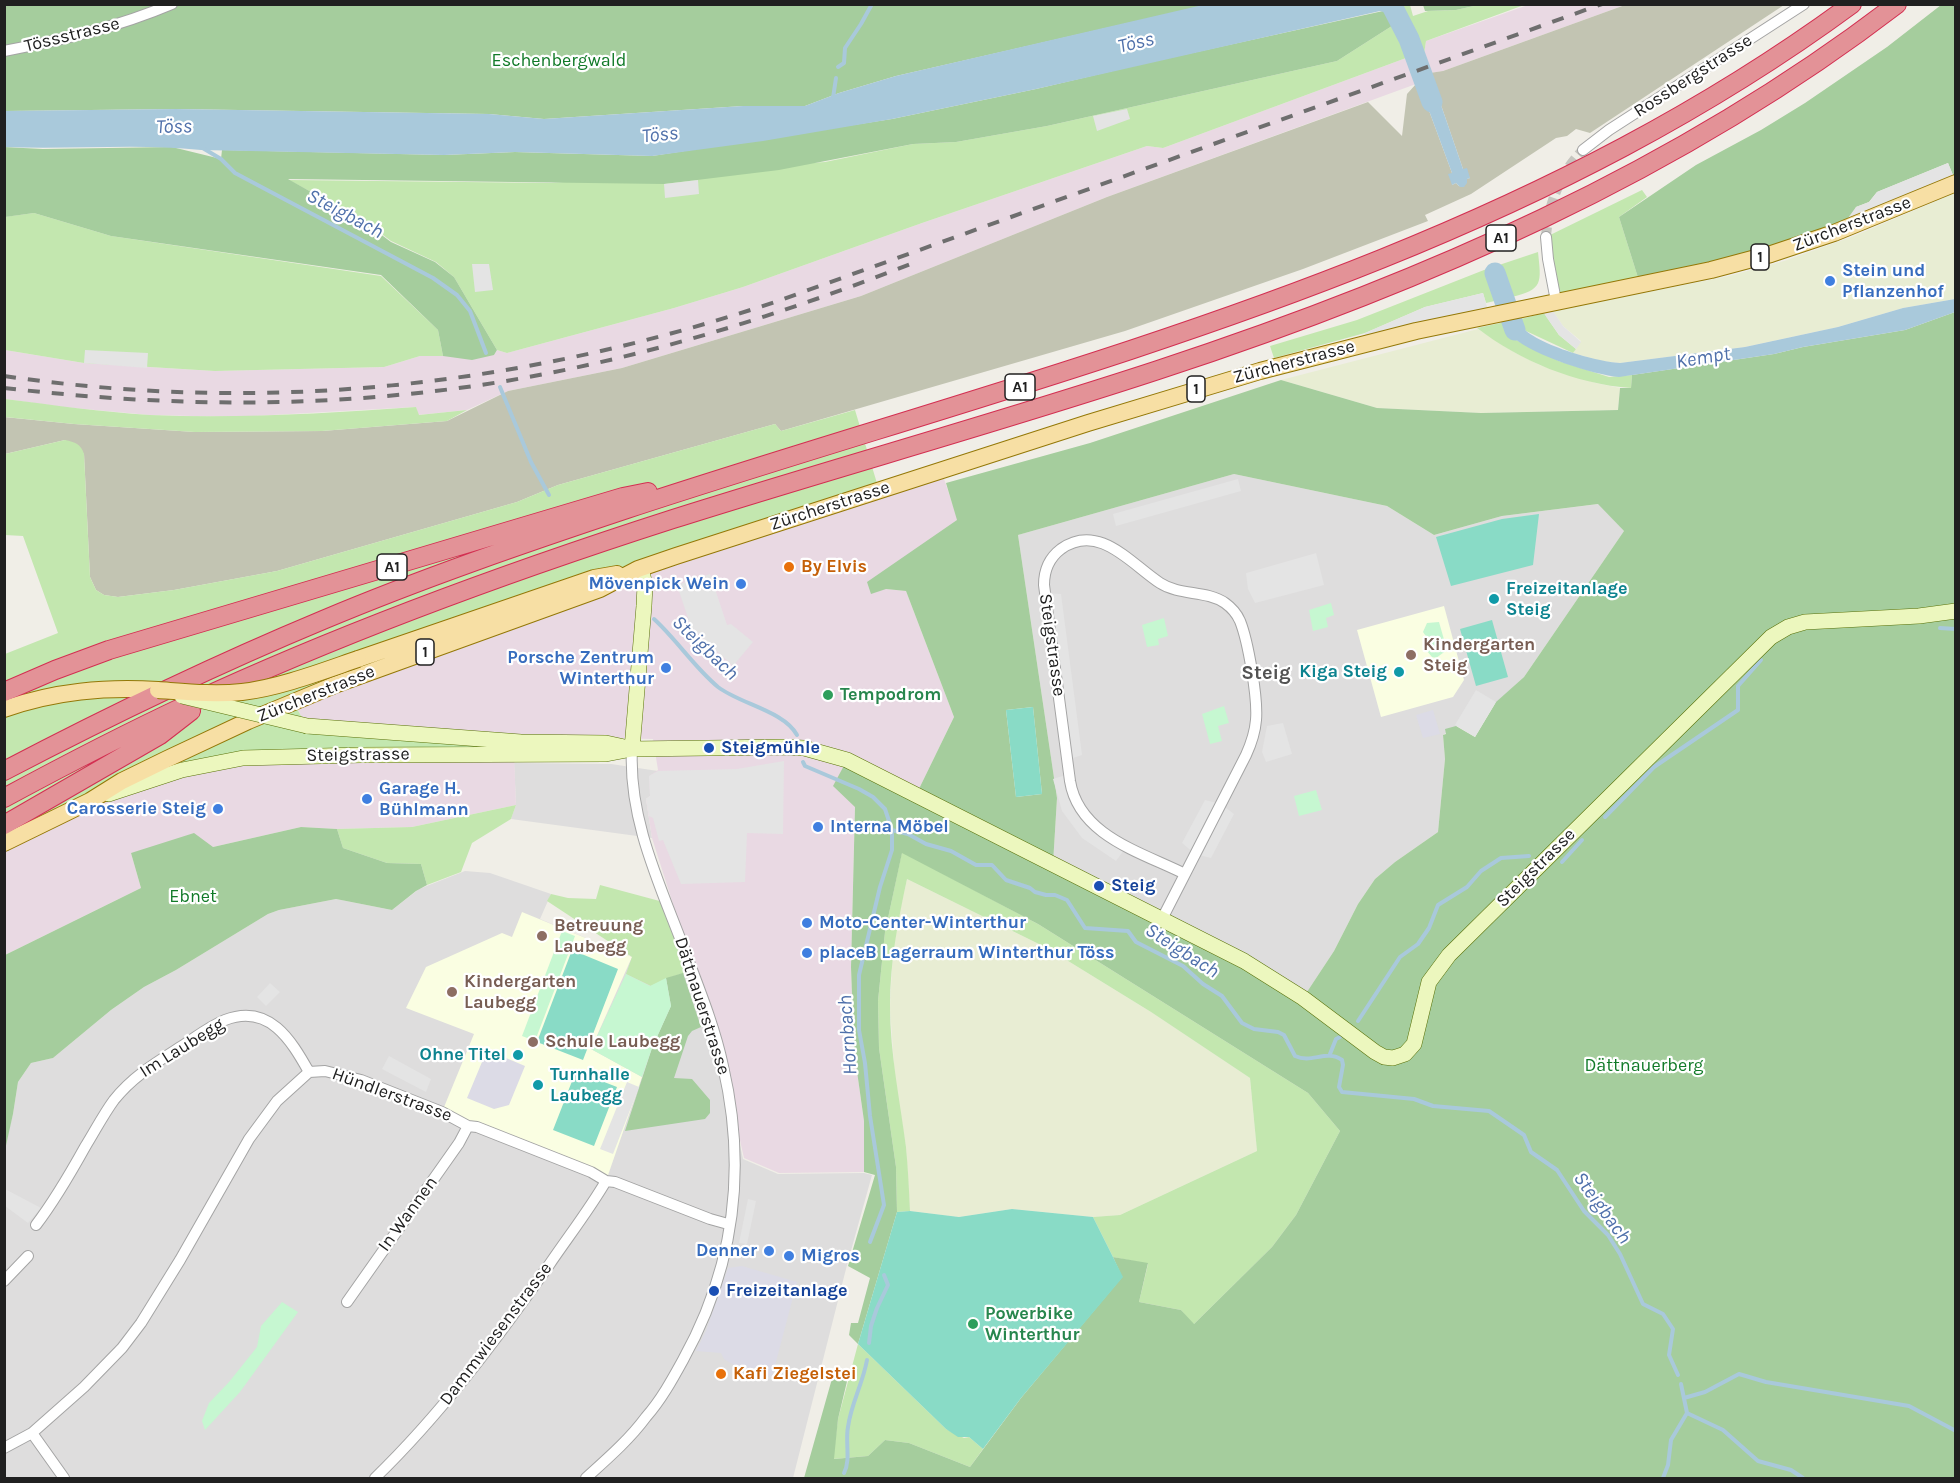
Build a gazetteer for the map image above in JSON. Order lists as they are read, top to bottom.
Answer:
{
  "streets": {
    "highway": ["A1"],
    "main road": [
      "Zürcherstrasse",
      "1",
      "Steigstrasse",
      "Dättnauerstrasse"
    ],
    "street": [
      "Tössstrasse",
      "Rossbergstrasse",
      "Im Laubegg",
      "Hündlerstrasse",
      "In Wannen",
      "Dammwiesenstrasse"
    ]
  },
  "crossings": [
    ["Zürcherstrasse", "Steigstrasse"],
    ["Zürcherstrasse", "Dättnauerstrasse"],
    ["Steigstrasse", "Dättnauerstrasse"],
    ["Dättnauerstrasse", "Hündlerstrasse"],
    ["Im Laubegg", "Hündlerstrasse"],
    ["Hündlerstrasse", "In Wannen"],
    ["Hündlerstrasse", "Dammwiesenstrasse"]
  ],
  "districts": ["Steig"],
  "water": [
    "Töss",
    "Steigbach",
    "Kempt",
    "Hornbach"
  ],
  "parks": ["Eschenbergwald", "Ebnet", "Dättnauerberg"],
  "places": [
    "Stein und Pflanzenhof",
    "By Elvis",
    "Mövenpick Wein",
    "Freizeitanlage Steig",
    "Kindergarten Steig",
    "Porsche Zentrum Winterthur",
    "Kiga Steig",
    "Tempodrom",
    "Steigmühle",
    "Garage H. Bühlmann",
    "Carosserie Steig",
    "Interna Möbel",
    "Steig",
    "Moto-Center-Winterthur",
    "Betreuung Laubegg",
    "placeB Lagerraum Winterthur Töss",
    "Kindergarten Laubegg",
    "Schule Laubegg",
    "Ohne Titel",
    "Turnhalle Laubegg",
    "Denner",
    "Migros",
    "Freizeitanlage",
    "Powerbike Winterthur",
    "Kafi Ziegelstei"
  ]
}
